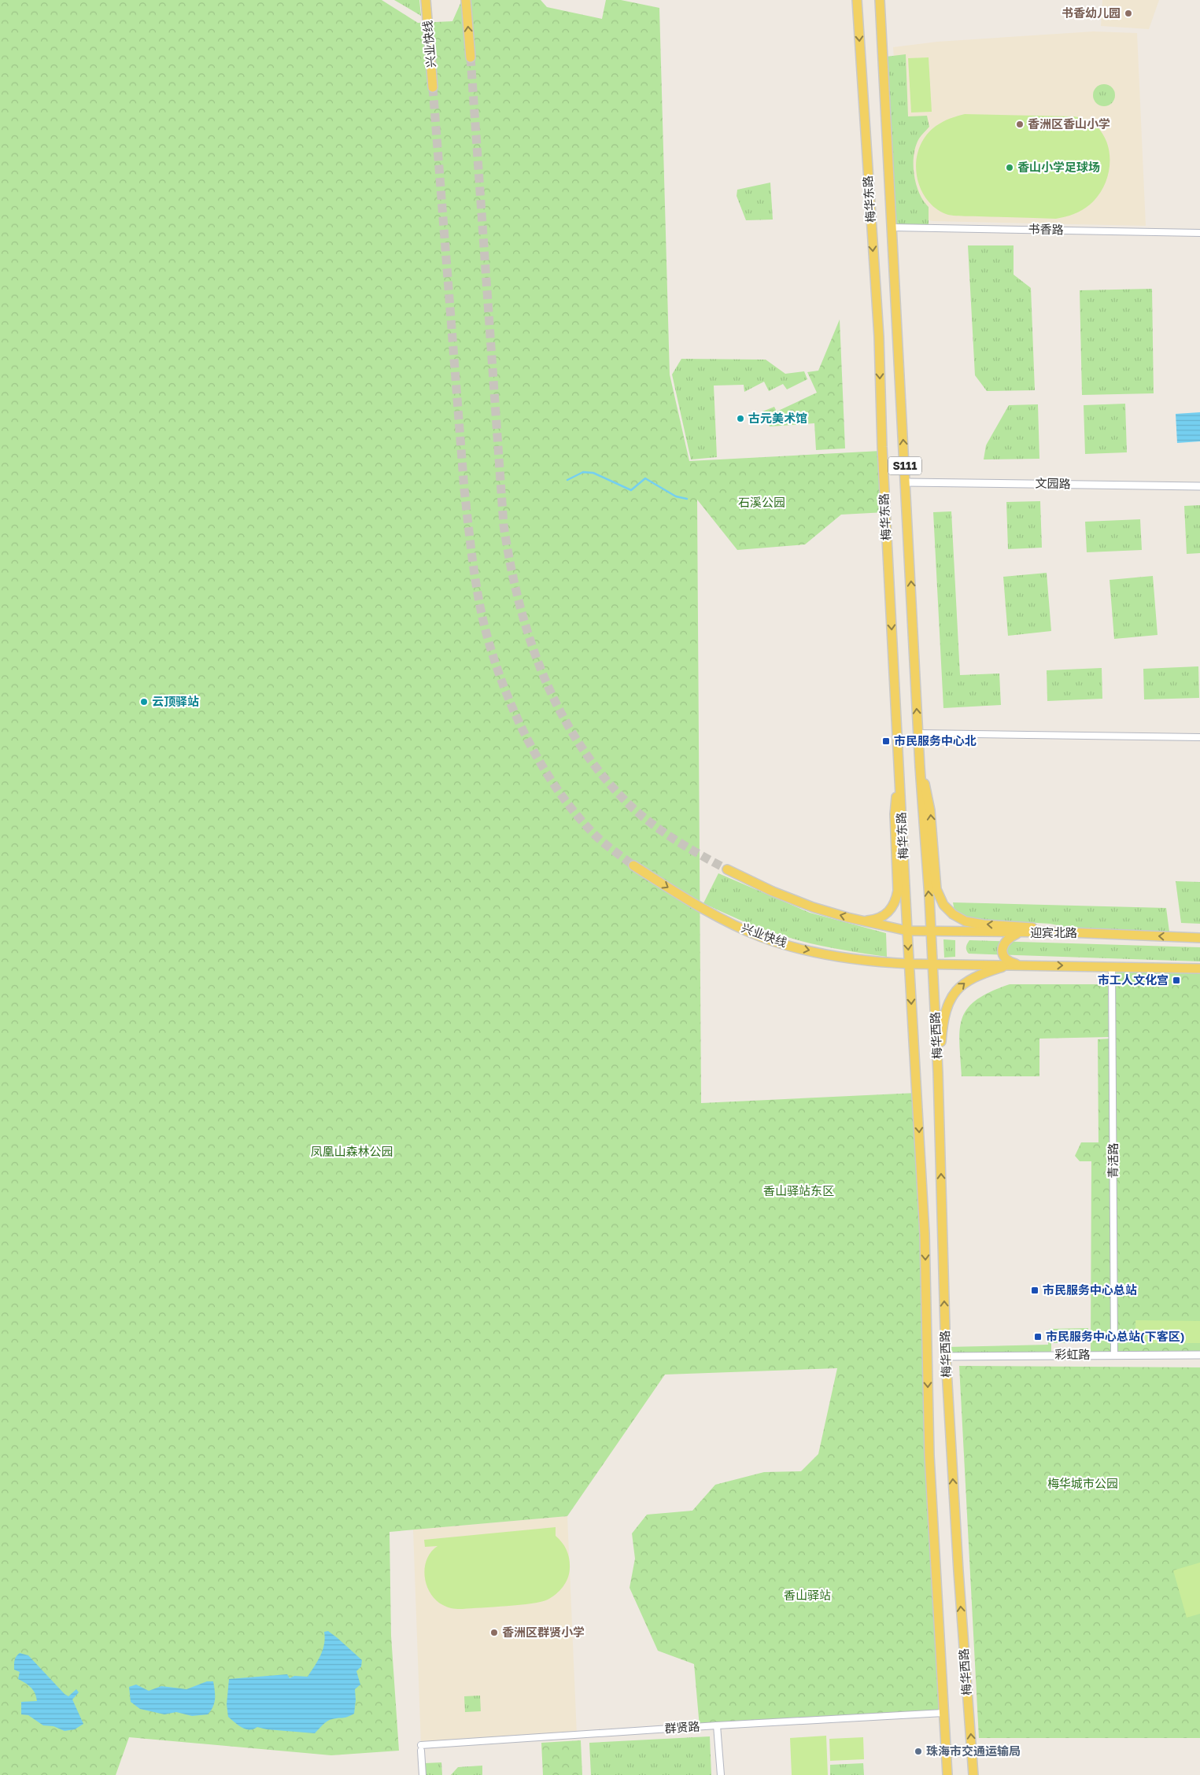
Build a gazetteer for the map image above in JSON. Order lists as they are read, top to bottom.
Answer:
{
  "streets": {
    "main road": [
      "兴业快线",
      "梅华东路",
      "S111",
      "迎宾北路",
      "梅华西路"
    ],
    "street": [
      "书香路",
      "文园路",
      "青活路",
      "彩虹路",
      "群贤路"
    ]
  },
  "crossings": [
    ["兴业快线", "梅华东路"],
    ["兴业快线", "梅华西路"],
    ["梅华东路", "书香路"],
    ["梅华东路", "文园路"],
    ["梅华东路", "迎宾北路"],
    ["梅华东路", "梅华西路"],
    ["迎宾北路", "梅华西路"],
    ["梅华西路", "彩虹路"],
    ["梅华西路", "群贤路"],
    ["青活路", "彩虹路"]
  ],
  "parks": [
    "石溪公园",
    "凤凰山森林公园",
    "香山驿站东区",
    "梅华城市公园",
    "香山驿站"
  ],
  "places": {
    "other": [
      "书香幼儿园",
      "香洲区香山小学",
      "香山小学足球场",
      "古元美术馆",
      "云顶驿站",
      "香洲区群贤小学",
      "珠海市交通运输局"
    ],
    "transit": [
      "市民服务中心北",
      "市工人文化宫",
      "市民服务中心总站",
      "市民服务中心总站(下客区)"
    ]
  }
}
